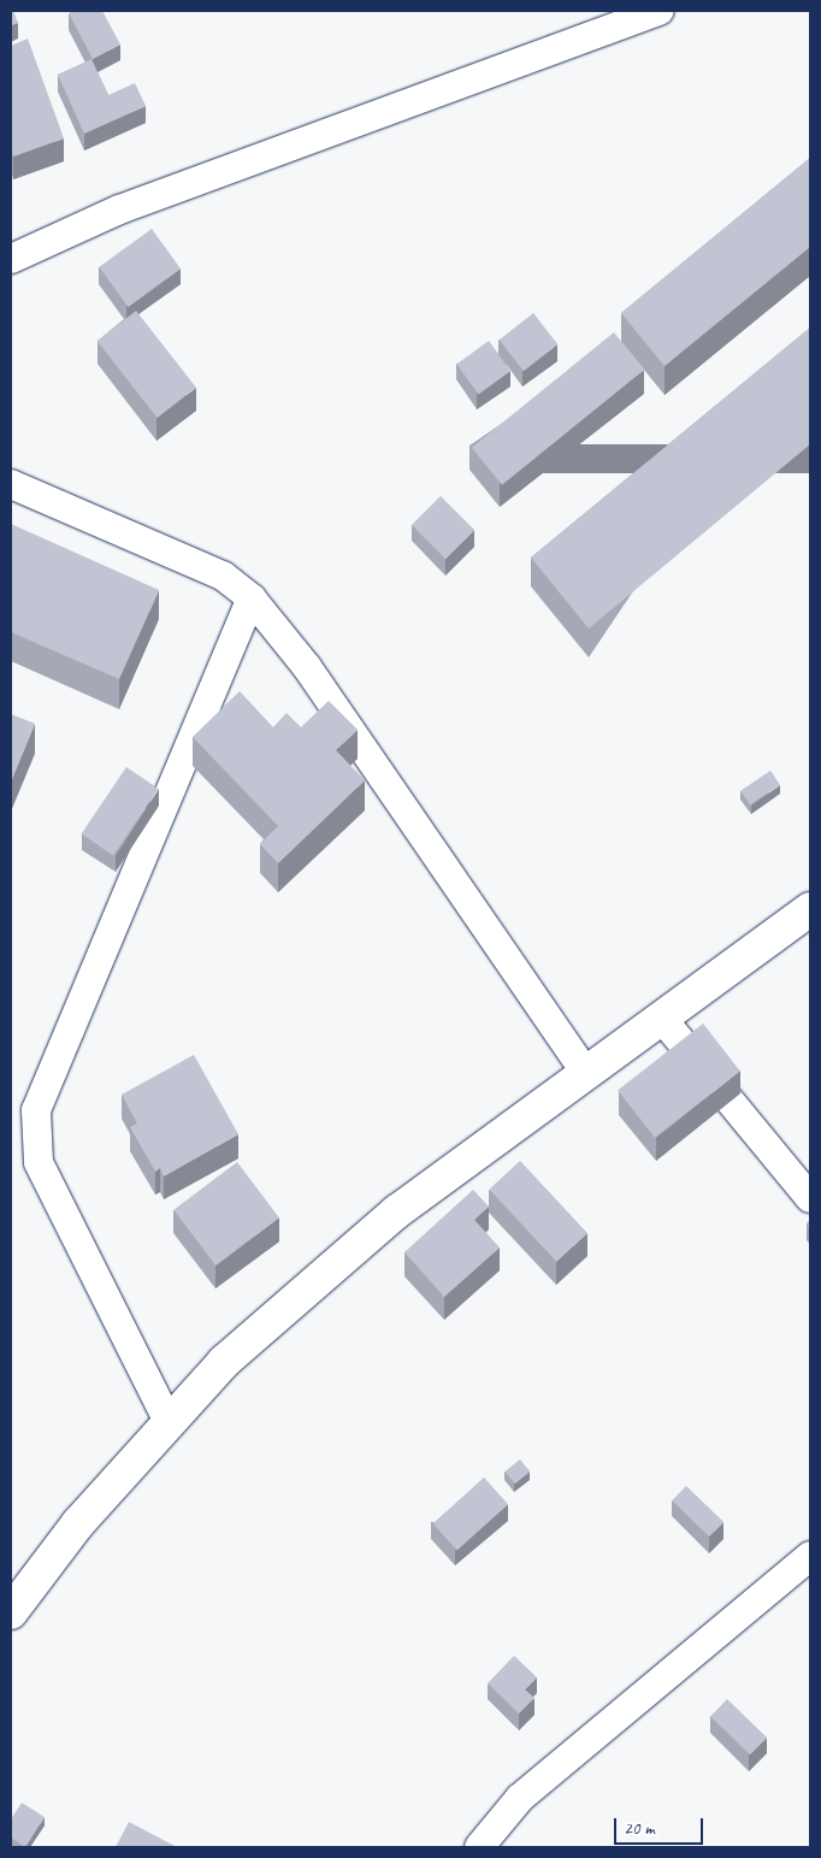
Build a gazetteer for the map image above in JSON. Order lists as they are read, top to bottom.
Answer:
{
  "scale_bar": "20 m"
}
